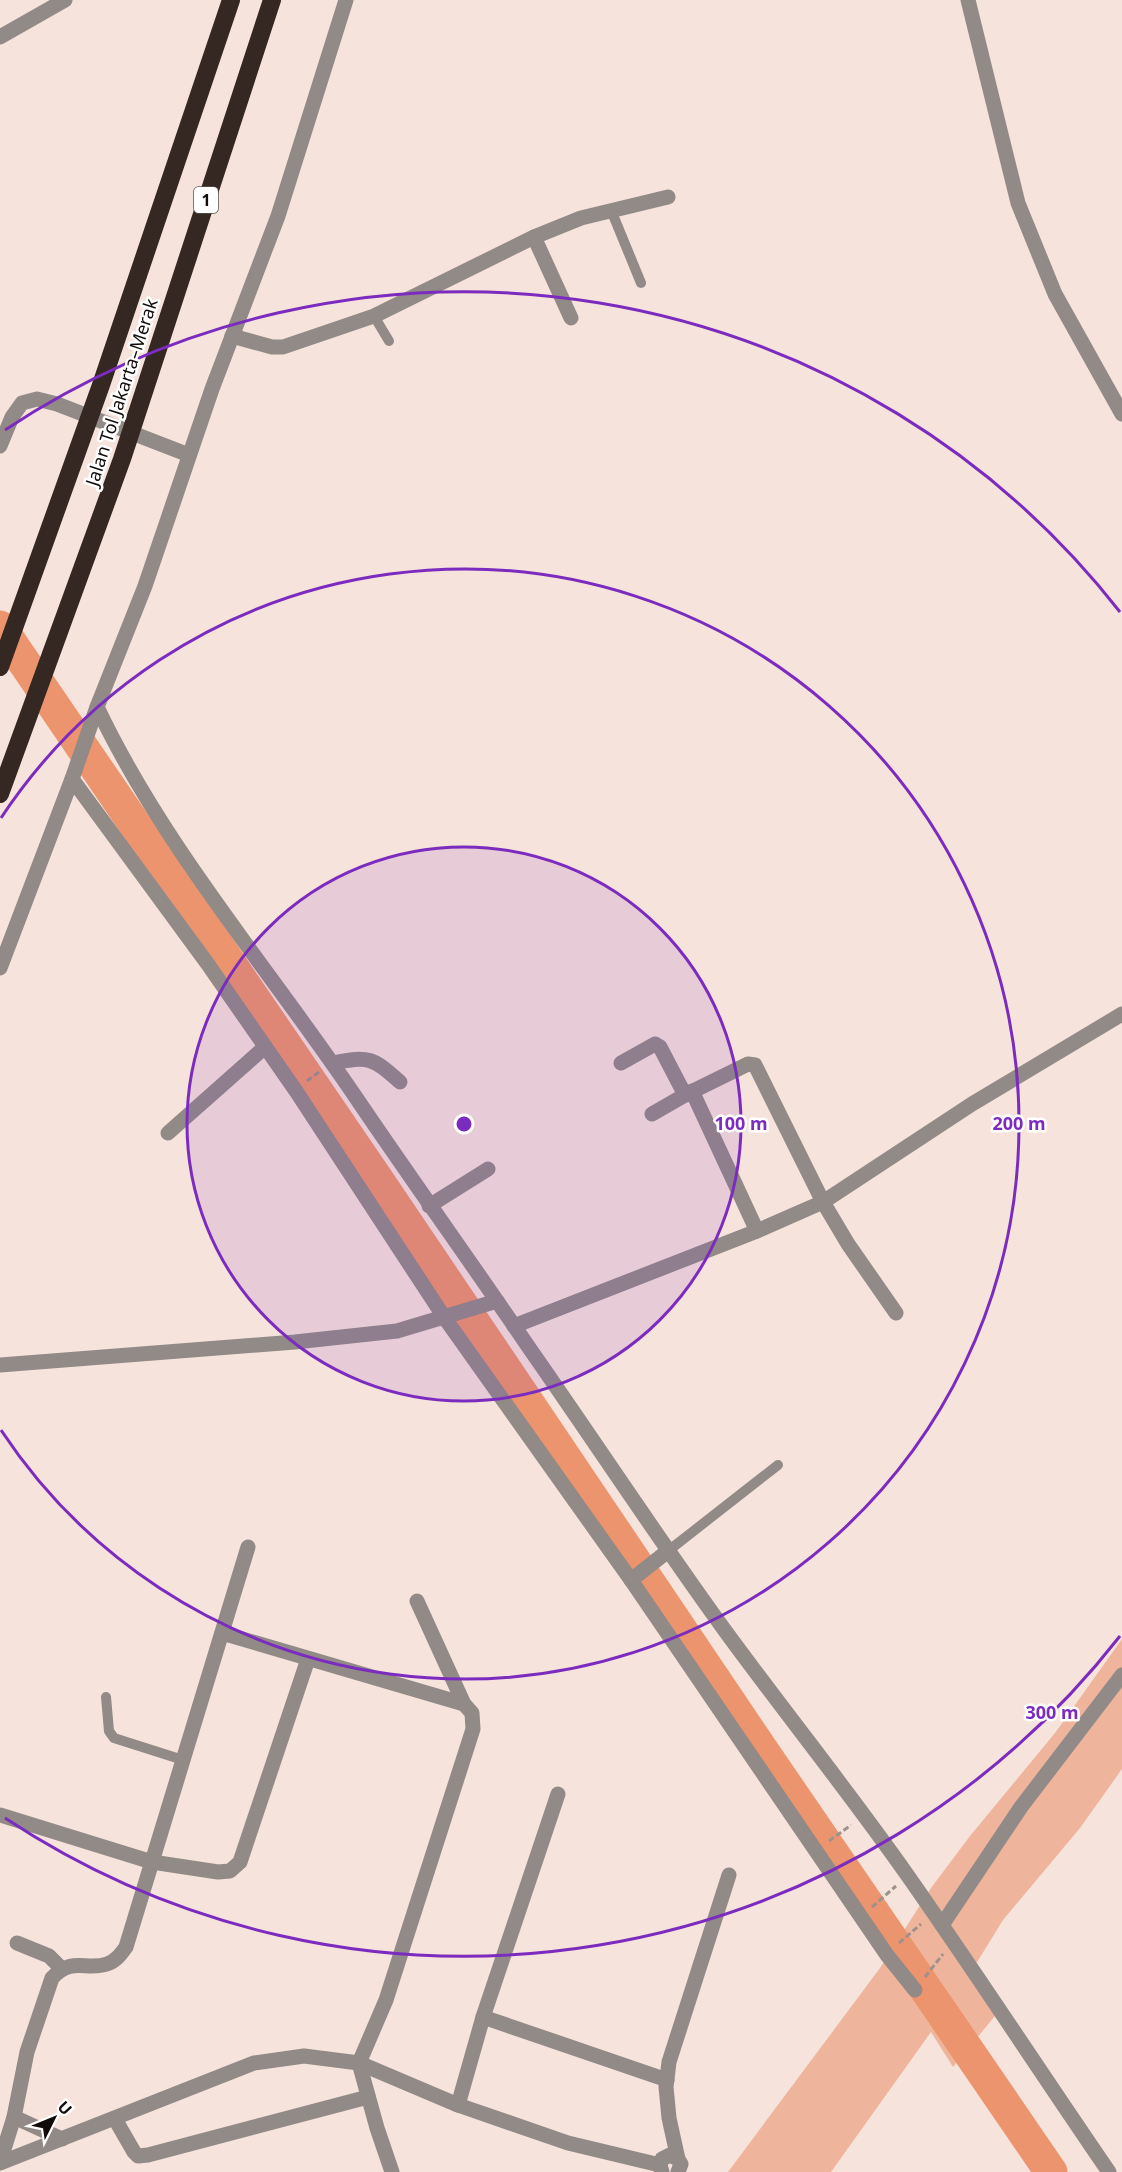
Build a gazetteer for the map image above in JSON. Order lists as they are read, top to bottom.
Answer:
{
  "streets": {
    "highway": ["1", "Jalan Tol Jakarta–Merak"]
  },
  "north": "top right",
  "rings": ["100 m", "200 m", "300 m"]
}
